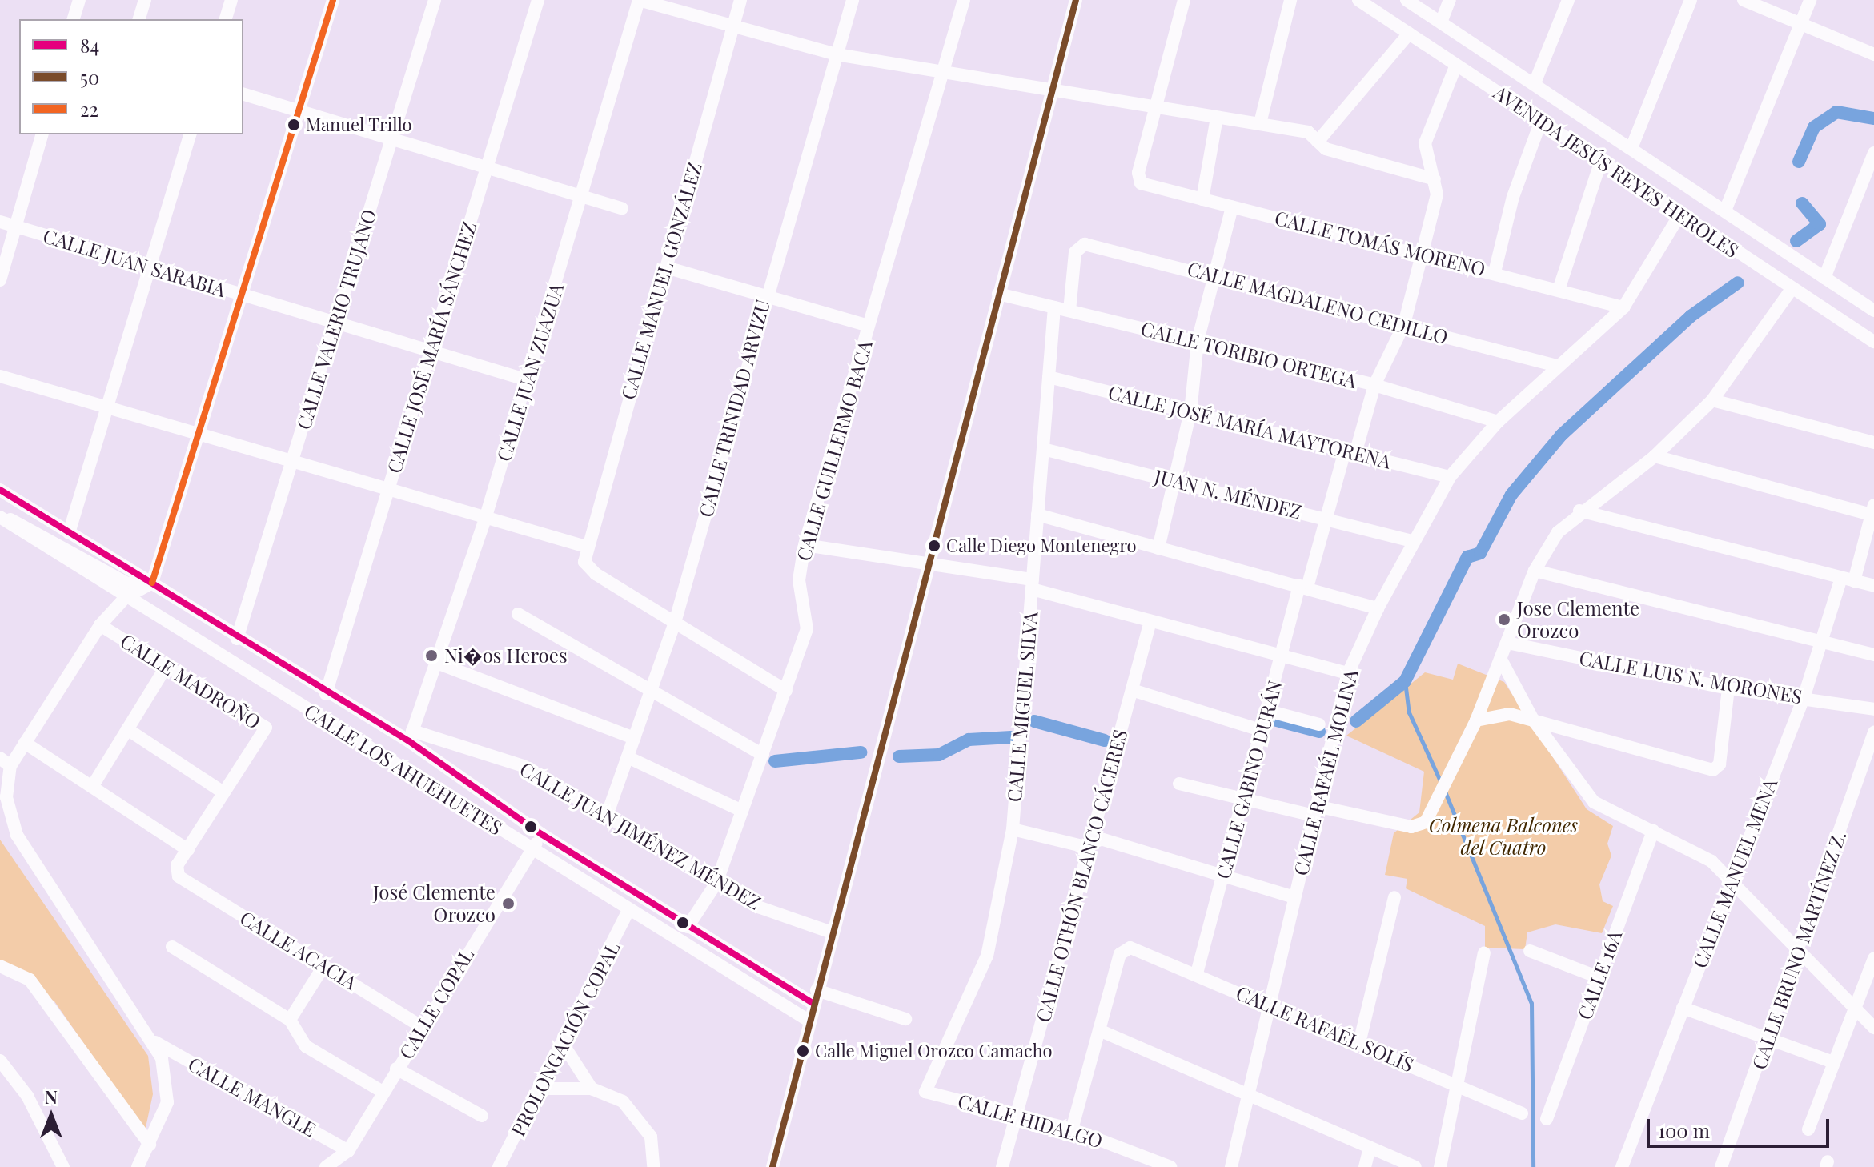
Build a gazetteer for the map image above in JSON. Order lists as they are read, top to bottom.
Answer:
{
  "streets": {
    "street": [
      "AVENIDA JESÚS REYES HEROLES",
      "CALLE TOMÁS MORENO",
      "CALLE JUAN SARABIA",
      "CALLE MANUEL GONZÁLEZ",
      "CALLE MAGDALENO CEDILLO",
      "CALLE VALERIO TRUJANO",
      "CALLE JOSÉ MARÍA SÁNCHEZ",
      "CALLE TORIBIO ORTEGA",
      "CALLE JUAN ZUAZUA",
      "CALLE TRINIDAD ARVIZU",
      "CALLE JOSÉ MARÍA MAYTORENA",
      "CALLE GUILLERMO BACA",
      "JUAN N. MÉNDEZ",
      "CALLE LUIS N. MORONES",
      "CALLE MADROÑO",
      "CALLE MIGUEL SILVA",
      "CALLE LOS AHUEHUETES",
      "CALLE RAFAÉL MOLINA",
      "CALLE GABINO DURÁN",
      "CALLE JUAN JIMÉNEZ MÉNDEZ",
      "CALLE MANUEL MENA",
      "CALLE OTHÓN BLANCO CÁCERES",
      "CALLE ACACIA",
      "CALLE BRUNO MARTÍNEZ Z.",
      "CALLE 16A",
      "CALLE COPAL",
      "CALLE RAFAÉL SOLÍS",
      "PROLONGACIÓN COPAL",
      "CALLE MANGLE",
      "CALLE HIDALGO"
    ]
  },
  "crossings": [
    ["AVENIDA JESÚS REYES HEROLES", "CALLE RAFAÉL MOLINA"],
    ["AVENIDA JESÚS REYES HEROLES", "CALLE GABINO DURÁN"],
    ["CALLE TOMÁS MORENO", "CALLE RAFAÉL MOLINA"],
    ["CALLE TOMÁS MORENO", "CALLE GABINO DURÁN"],
    ["CALLE JUAN SARABIA", "CALLE VALERIO TRUJANO"],
    ["CALLE JUAN SARABIA", "CALLE JOSÉ MARÍA SÁNCHEZ"],
    ["CALLE JUAN SARABIA", "CALLE JUAN ZUAZUA"],
    ["CALLE MANUEL GONZÁLEZ", "CALLE TRINIDAD ARVIZU"],
    ["CALLE MAGDALENO CEDILLO", "CALLE TORIBIO ORTEGA"],
    ["CALLE MAGDALENO CEDILLO", "CALLE RAFAÉL MOLINA"],
    ["CALLE MAGDALENO CEDILLO", "CALLE GABINO DURÁN"],
    ["CALLE VALERIO TRUJANO", "CALLE LOS AHUEHUETES"],
    ["CALLE JOSÉ MARÍA SÁNCHEZ", "CALLE LOS AHUEHUETES"],
    ["CALLE TORIBIO ORTEGA", "CALLE MIGUEL SILVA"],
    ["CALLE TORIBIO ORTEGA", "CALLE RAFAÉL MOLINA"],
    ["CALLE TORIBIO ORTEGA", "CALLE GABINO DURÁN"],
    ["CALLE JUAN ZUAZUA", "CALLE LOS AHUEHUETES"],
    ["CALLE JUAN ZUAZUA", "CALLE JUAN JIMÉNEZ MÉNDEZ"],
    ["CALLE TRINIDAD ARVIZU", "CALLE JUAN JIMÉNEZ MÉNDEZ"],
    ["CALLE JOSÉ MARÍA MAYTORENA", "CALLE MIGUEL SILVA"],
    ["CALLE JOSÉ MARÍA MAYTORENA", "CALLE RAFAÉL MOLINA"],
    ["CALLE JOSÉ MARÍA MAYTORENA", "CALLE GABINO DURÁN"],
    ["CALLE GUILLERMO BACA", "CALLE LOS AHUEHUETES"],
    ["CALLE GUILLERMO BACA", "CALLE JUAN JIMÉNEZ MÉNDEZ"],
    ["JUAN N. MÉNDEZ", "CALLE MIGUEL SILVA"],
    ["JUAN N. MÉNDEZ", "CALLE RAFAÉL MOLINA"],
    ["JUAN N. MÉNDEZ", "CALLE GABINO DURÁN"],
    ["CALLE LUIS N. MORONES", "CALLE MANUEL MENA"],
    ["CALLE MADROÑO", "CALLE ACACIA"],
    ["CALLE MIGUEL SILVA", "CALLE HIDALGO"],
    ["CALLE LOS AHUEHUETES", "CALLE JUAN JIMÉNEZ MÉNDEZ"],
    ["CALLE LOS AHUEHUETES", "CALLE COPAL"],
    ["CALLE LOS AHUEHUETES", "PROLONGACIÓN COPAL"],
    ["CALLE RAFAÉL MOLINA", "CALLE RAFAÉL SOLÍS"],
    ["CALLE GABINO DURÁN", "CALLE RAFAÉL SOLÍS"],
    ["CALLE OTHÓN BLANCO CÁCERES", "CALLE HIDALGO"],
    ["CALLE ACACIA", "CALLE COPAL"],
    ["CALLE COPAL", "CALLE MANGLE"]
  ],
  "parks": ["Colmena Balcones del Cuatro"],
  "places": [
    "Manuel Trillo",
    "Calle Diego Montenegro",
    "Jose Clemente Orozco",
    "Ni�os Heroes",
    "José Clemente Orozco",
    "Calle Miguel Orozco Camacho"
  ],
  "lines": ["transit line 50", "transit line 22", "transit line 84"],
  "legend": ["84", "50", "22"],
  "scale_bar": "100 m",
  "north": "top"
}
